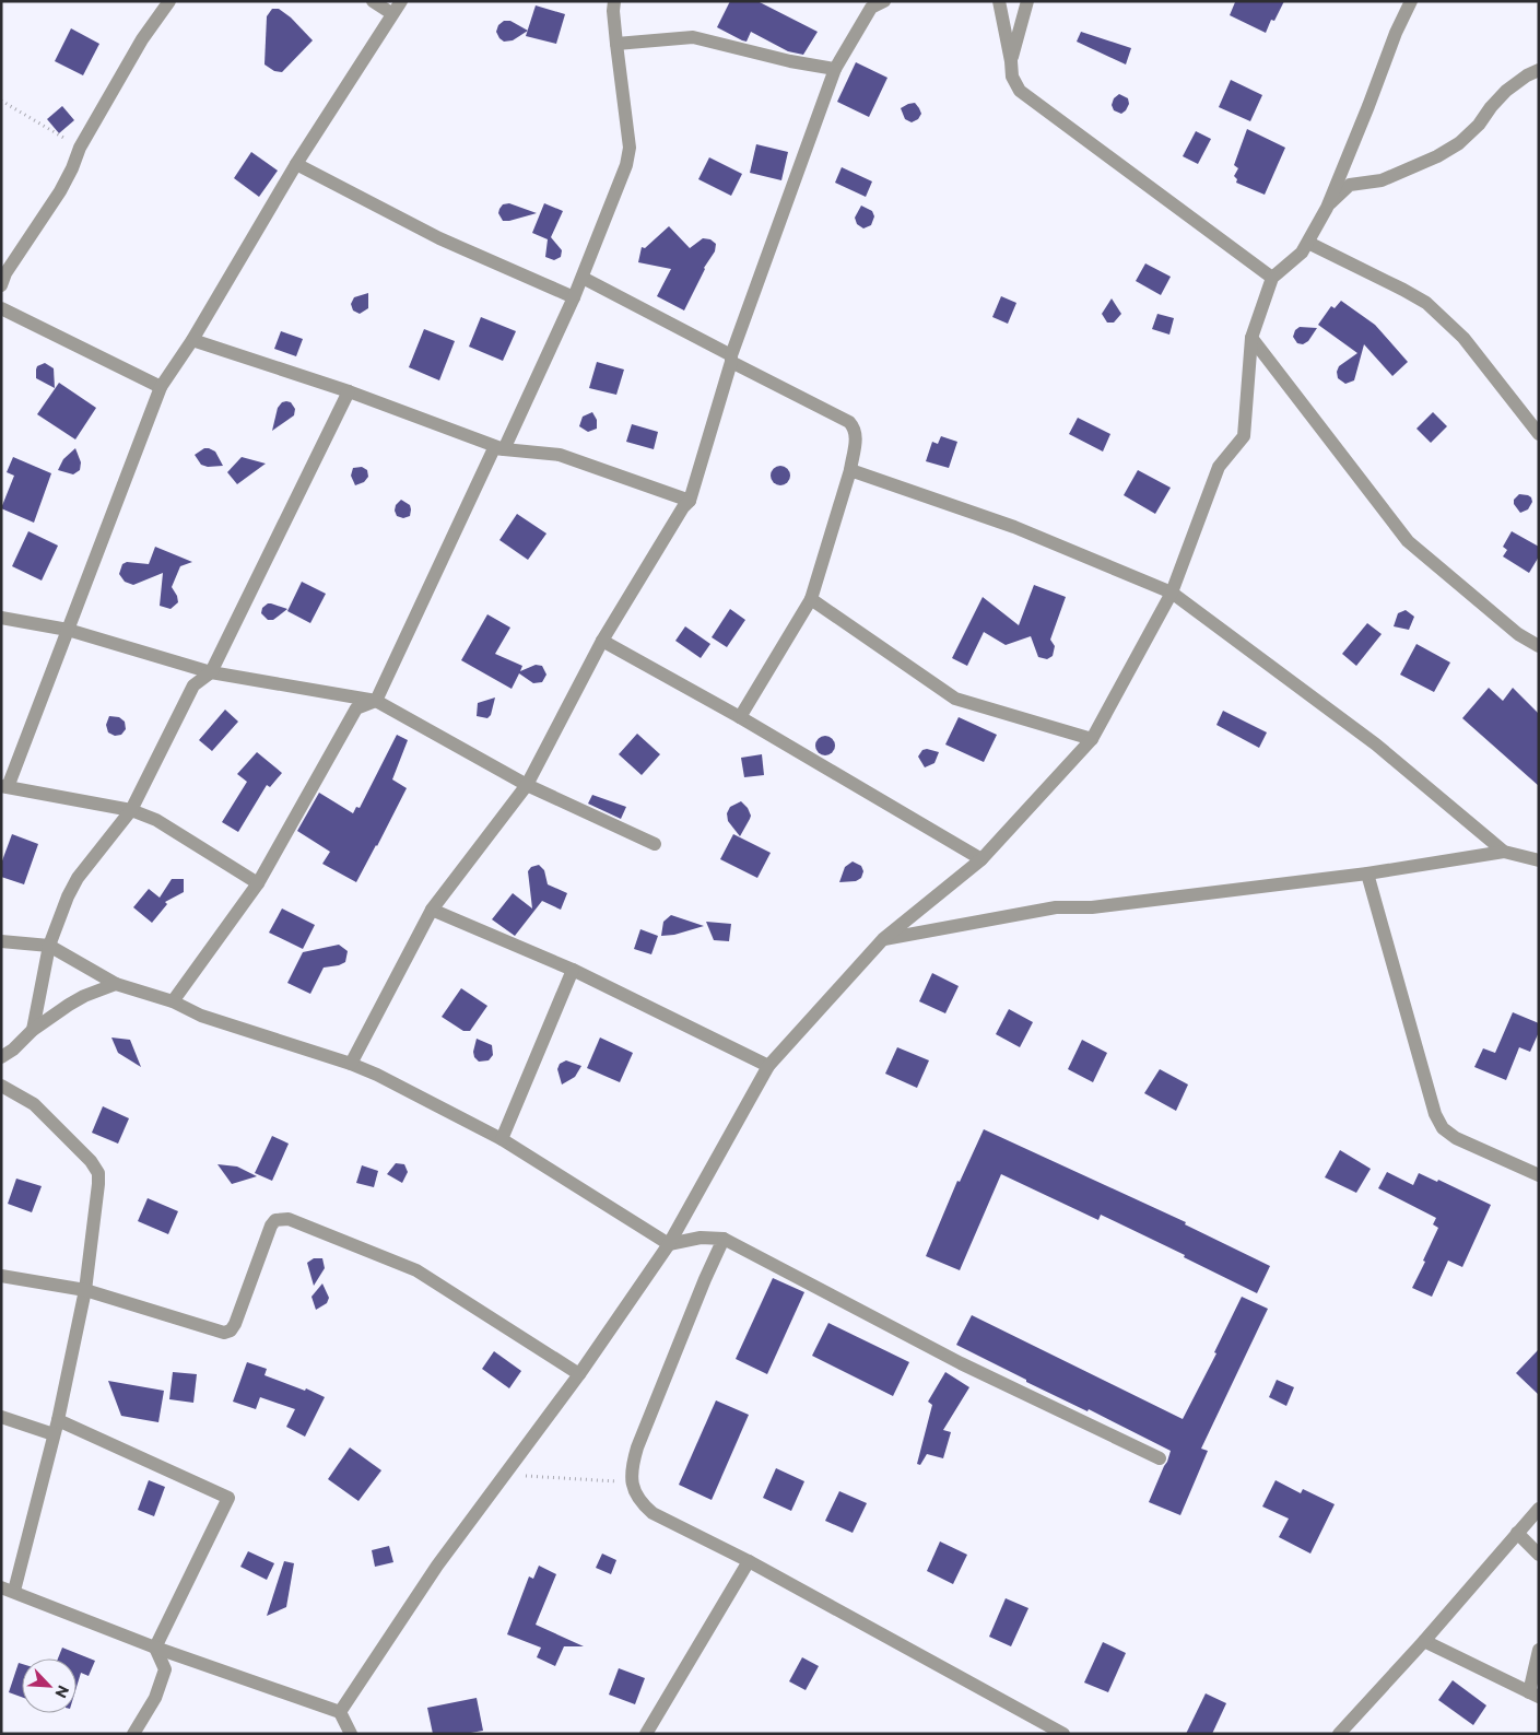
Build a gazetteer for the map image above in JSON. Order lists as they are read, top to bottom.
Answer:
{
  "north": "bottom right"
}
